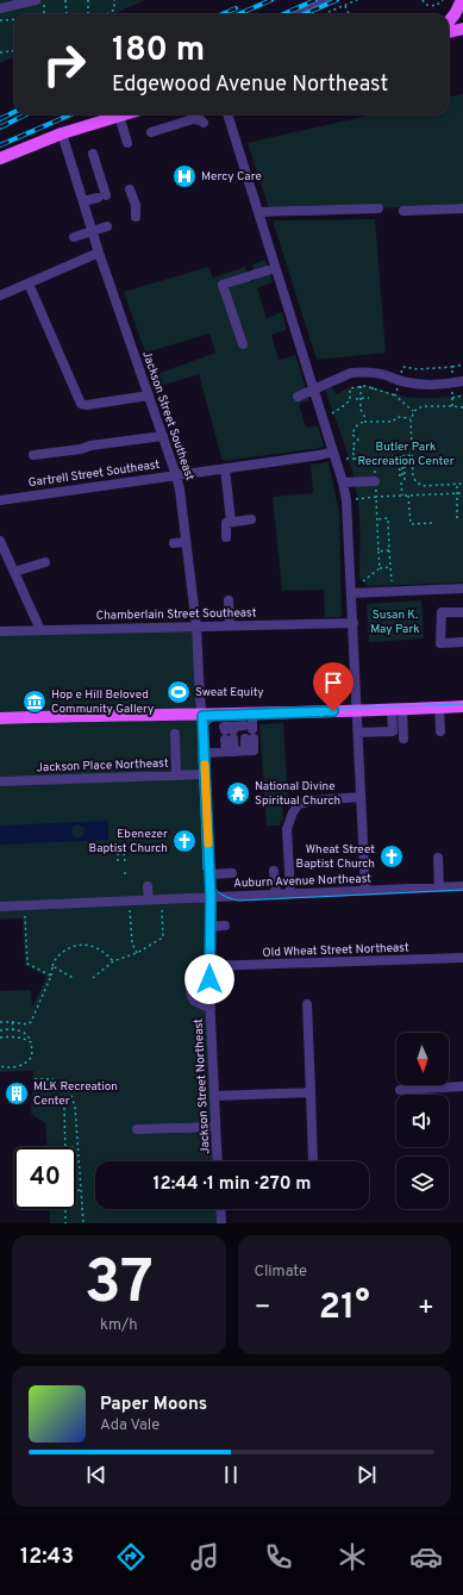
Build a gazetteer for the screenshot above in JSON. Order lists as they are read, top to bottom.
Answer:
{
  "streets": {
    "street": [
      "Jackson Street Southeast",
      "Gartrell Street Southeast",
      "Chamberlain Street Southeast",
      "Jackson Place Northeast",
      "Auburn Avenue Northeast",
      "Old Wheat Street Northeast",
      "Jackson Street Northeast"
    ]
  },
  "crossings": [
    ["Jackson Street Southeast", "Gartrell Street Southeast"],
    ["Jackson Street Southeast", "Chamberlain Street Southeast"],
    ["Jackson Street Southeast", "Jackson Street Northeast"],
    ["Jackson Place Northeast", "Jackson Street Northeast"],
    ["Auburn Avenue Northeast", "Jackson Street Northeast"],
    ["Old Wheat Street Northeast", "Jackson Street Northeast"]
  ],
  "parks": ["Butler Park Recreation Center", "Susan K. May Park"],
  "places": {
    "hospital": ["Mercy Care"],
    "sports": ["Sweat Equity"],
    "museum": ["Hop e Hill Beloved Community Gallery"],
    "temple": ["National Divine Spiritual Church"],
    "church": ["Ebenezer Baptist Church", "Wheat Street Baptist Church"],
    "building": ["MLK Recreation Center"]
  },
  "north": "bottom",
  "page": {
    "turn": ["180 m", "Edgewood Avenue Northeast"],
    "limit": "40",
    "trip": "12:44 · 1 min · 270 m",
    "tile": [
      ["37", "km/h"],
      "Climate"
    ],
    "heat": ["−", "21°", "+"],
    "song": ["Paper Moons", "Ada Vale"],
    "tabs": "12:43"
  }
}
